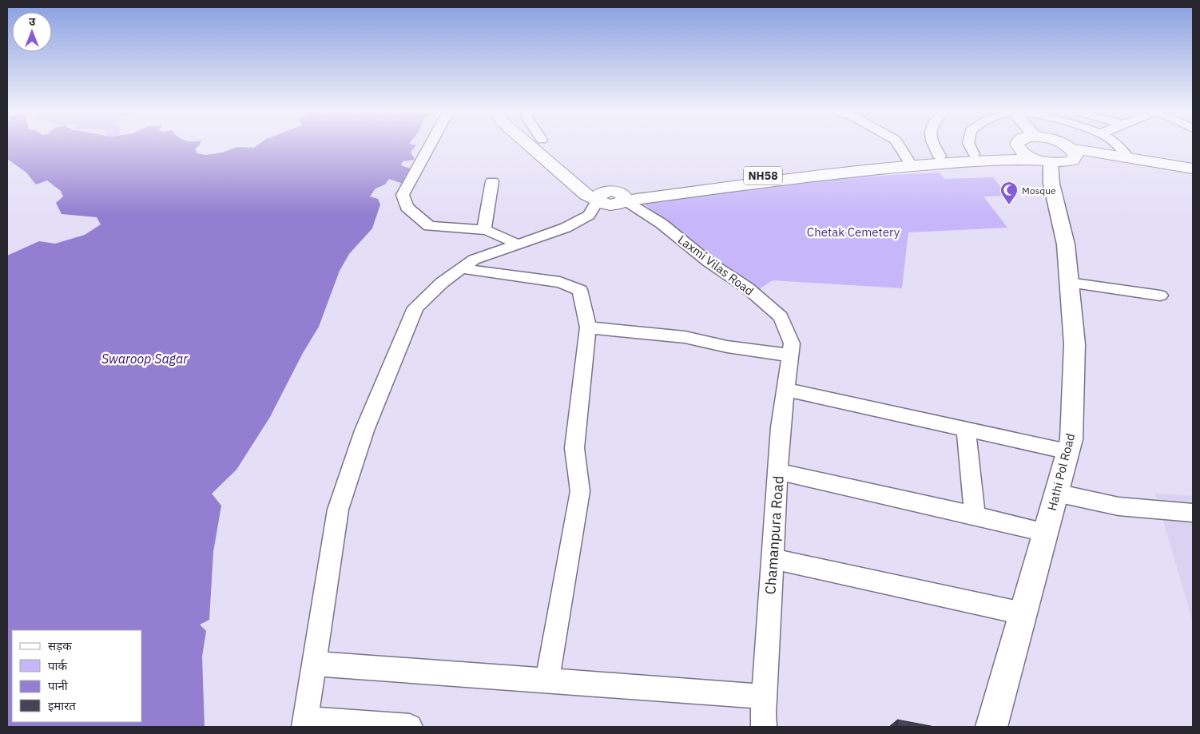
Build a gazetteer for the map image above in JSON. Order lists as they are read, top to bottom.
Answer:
{
  "streets": {
    "highway": ["NH58", "Laxmi Vilas Road"],
    "main road": ["Hathi Pol Road"],
    "street": ["Chamanpura Road"]
  },
  "crossings": [
    ["NH58", "Laxmi Vilas Road"],
    ["NH58", "Hathi Pol Road"],
    ["Laxmi Vilas Road", "Chamanpura Road"]
  ],
  "water": ["Swaroop Sagar"],
  "parks": ["Chetak Cemetery"],
  "places": {
    "mosque": ["Mosque"]
  },
  "legend": [
    "सड़क",
    "पार्क",
    "पानी",
    "इमारत"
  ],
  "north": "top"
}
